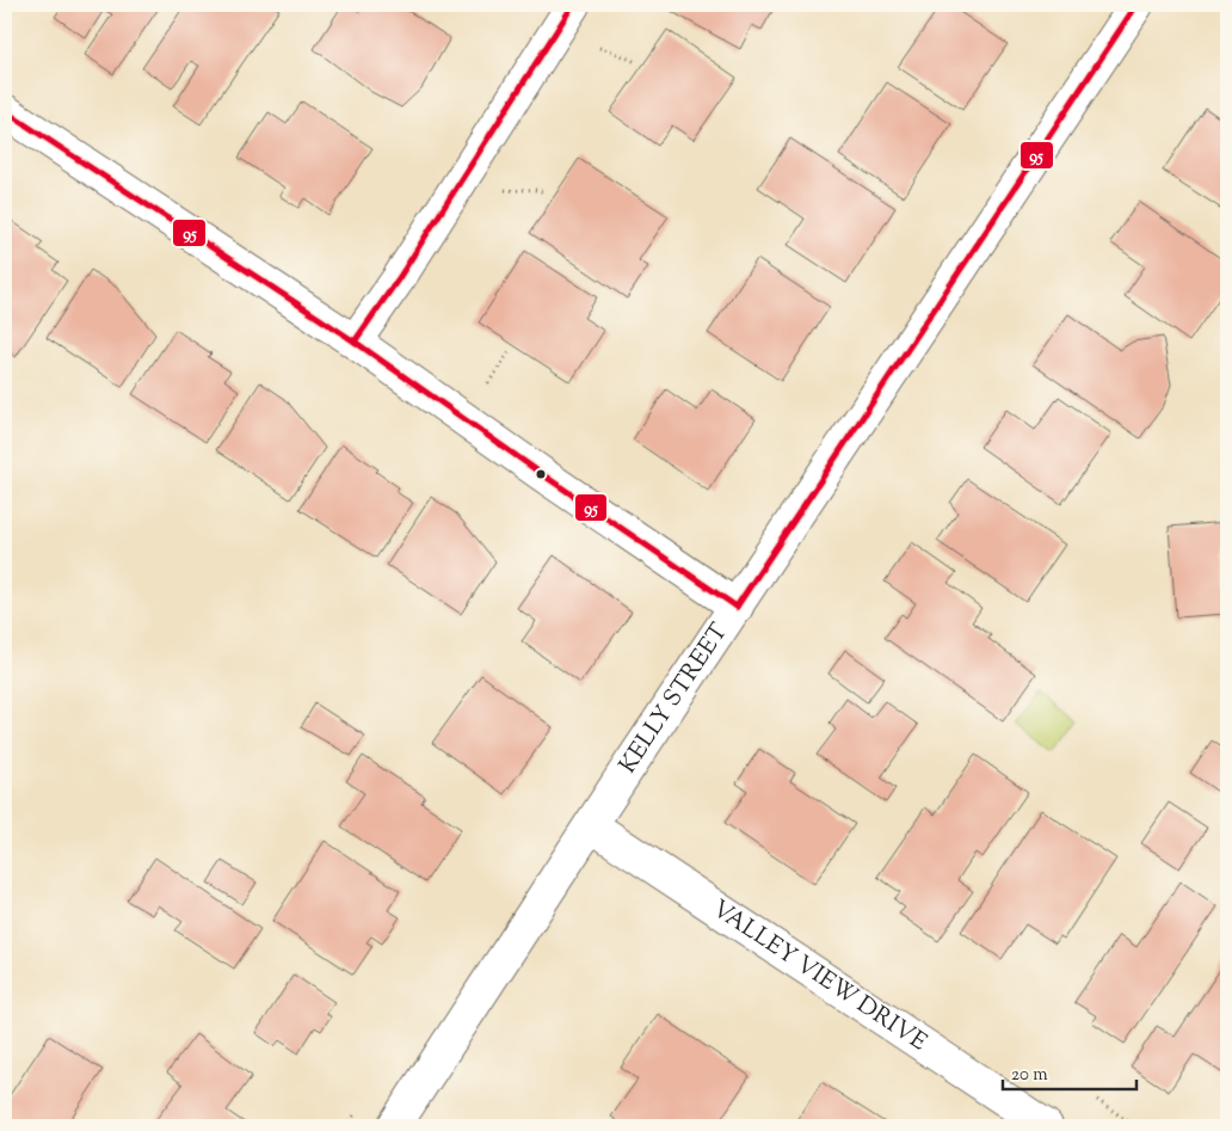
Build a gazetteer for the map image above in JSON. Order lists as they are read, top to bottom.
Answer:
{
  "streets": {
    "street": ["KELLY STREET", "VALLEY VIEW DRIVE"]
  },
  "crossings": [
    ["KELLY STREET", "VALLEY VIEW DRIVE"]
  ],
  "lines": ["transit line 95"],
  "scale_bar": "20 m"
}
